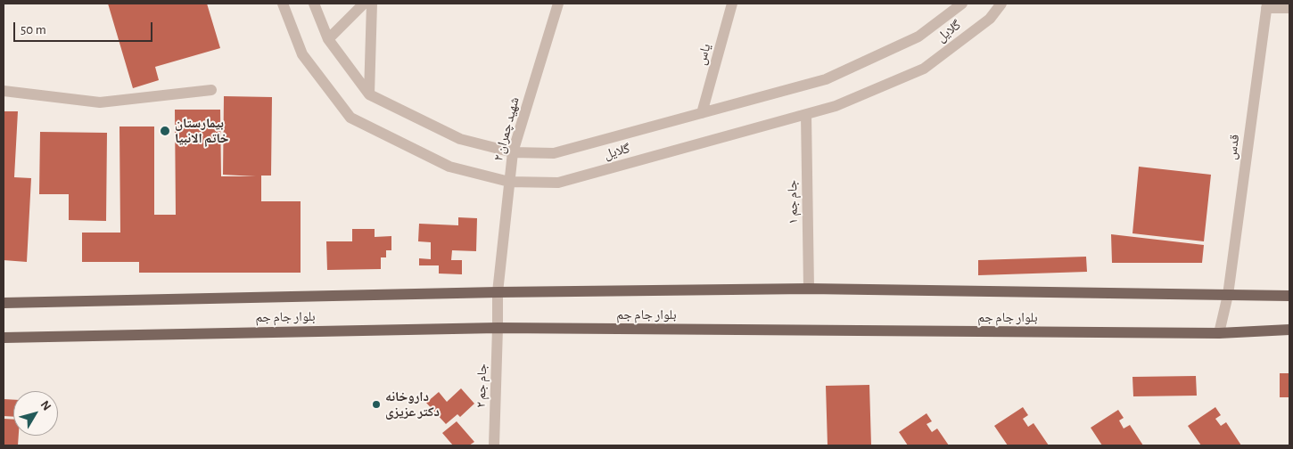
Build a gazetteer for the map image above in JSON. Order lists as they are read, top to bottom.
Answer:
{
  "streets": {
    "main road": ["بلوار جام جم"],
    "street": [
      "گلایل",
      "یاس",
      "شهید چمران ۲",
      "قدس",
      "جام جم ۱",
      "جام جم ۲"
    ]
  },
  "crossings": [
    ["گلایل", "یاس"],
    ["گلایل", "شهید چمران ۲"],
    ["گلایل", "جام جم ۱"],
    ["شهید چمران ۲", "بلوار جام جم"],
    ["شهید چمران ۲", "جام جم ۲"],
    ["قدس", "بلوار جام جم"],
    ["جام جم ۱", "بلوار جام جم"],
    ["بلوار جام جم", "جام جم ۲"]
  ],
  "places": ["بیمارستان خاتم الانبیا", "داروخانه دکتر عزیزی"],
  "scale_bar": "50 m",
  "north": "top right"
}
